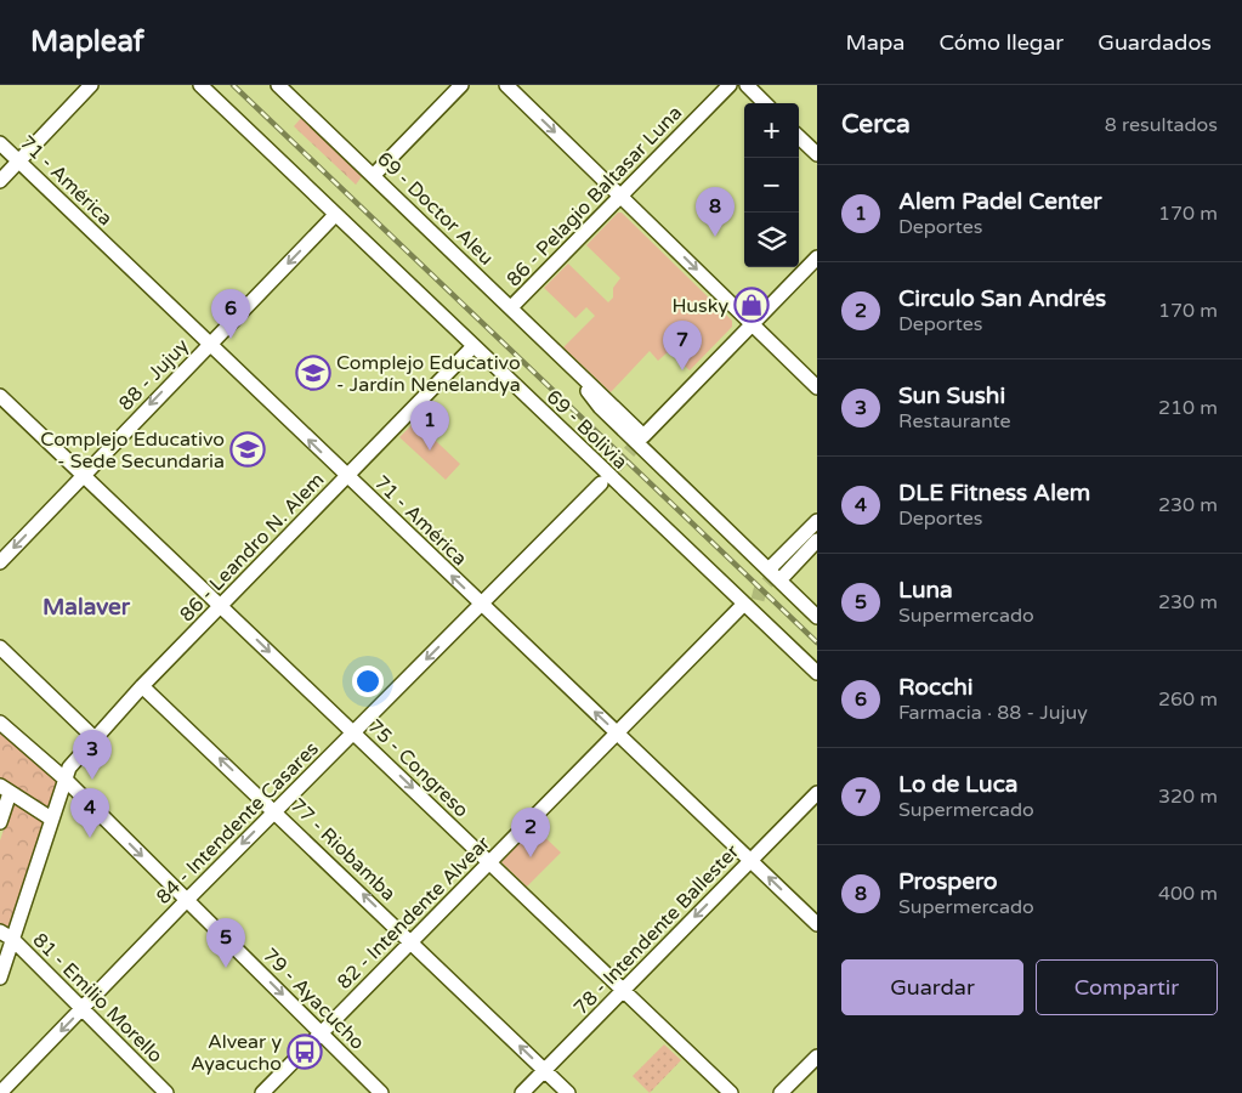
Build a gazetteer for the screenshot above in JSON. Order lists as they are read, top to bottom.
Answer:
{
  "streets": {
    "street": [
      "71 - América",
      "86 - Pelagio Baltasar Luna",
      "69 - Doctor Aleu",
      "88 - Jujuy",
      "69 - Bolivia",
      "86 - Leandro N. Alem",
      "75 - Congreso",
      "84 - Intendente Casares",
      "77 - Riobamba",
      "82 - Intendente Alvear",
      "78 - Intendente Ballester",
      "81 - Emilio Morello",
      "79 - Ayacucho"
    ]
  },
  "crossings": [
    ["71 - América", "88 - Jujuy"],
    ["71 - América", "86 - Leandro N. Alem"],
    ["71 - América", "84 - Intendente Casares"],
    ["71 - América", "82 - Intendente Alvear"],
    ["71 - América", "78 - Intendente Ballester"],
    ["86 - Pelagio Baltasar Luna", "69 - Doctor Aleu"],
    ["88 - Jujuy", "69 - Bolivia"],
    ["88 - Jujuy", "75 - Congreso"],
    ["69 - Bolivia", "86 - Leandro N. Alem"],
    ["69 - Bolivia", "84 - Intendente Casares"],
    ["69 - Bolivia", "82 - Intendente Alvear"],
    ["86 - Leandro N. Alem", "75 - Congreso"],
    ["86 - Leandro N. Alem", "77 - Riobamba"],
    ["86 - Leandro N. Alem", "81 - Emilio Morello"],
    ["86 - Leandro N. Alem", "79 - Ayacucho"],
    ["75 - Congreso", "84 - Intendente Casares"],
    ["75 - Congreso", "82 - Intendente Alvear"],
    ["75 - Congreso", "78 - Intendente Ballester"],
    ["84 - Intendente Casares", "77 - Riobamba"],
    ["84 - Intendente Casares", "81 - Emilio Morello"],
    ["84 - Intendente Casares", "79 - Ayacucho"],
    ["77 - Riobamba", "82 - Intendente Alvear"],
    ["77 - Riobamba", "78 - Intendente Ballester"],
    ["82 - Intendente Alvear", "79 - Ayacucho"]
  ],
  "one_way": [
    "71 - América",
    "88 - Jujuy",
    "75 - Congreso",
    "84 - Intendente Casares",
    "77 - Riobamba",
    "78 - Intendente Ballester",
    "79 - Ayacucho"
  ],
  "districts": ["Malaver"],
  "places": {
    "shop": ["Husky"],
    "school or university": ["Complejo Educativo - Jardín Nenelandya", "Complejo Educativo - Sede Secundaria"],
    "bus stop": ["Alvear y Ayacucho"]
  },
  "page": {
    "header": "Mapleaf",
    "nav": ["Mapa", "Cómo llegar", "Guardados"],
    "heading": ["Cerca", "8 resultados"],
    "map_buttons": ["+", "−"],
    "list": [
      {
        "mark": "1",
        "name": "Alem Padel Center",
        "note": "Deportes",
        "value": "170 m"
      },
      {
        "mark": "2",
        "name": "Circulo San Andrés",
        "note": "Deportes",
        "value": "170 m"
      },
      {
        "mark": "3",
        "name": "Sun Sushi",
        "note": "Restaurante",
        "value": "210 m"
      },
      {
        "mark": "4",
        "name": "DLE Fitness Alem",
        "note": "Deportes",
        "value": "230 m"
      },
      {
        "mark": "5",
        "name": "Luna",
        "note": "Supermercado",
        "value": "230 m"
      },
      {
        "mark": "6",
        "name": "Rocchi",
        "note": "Farmacia · 88 - Jujuy",
        "value": "260 m"
      },
      {
        "mark": "7",
        "name": "Lo de Luca",
        "note": "Supermercado",
        "value": "320 m"
      },
      {
        "mark": "8",
        "name": "Prospero",
        "note": "Supermercado",
        "value": "400 m"
      }
    ],
    "pins": [
      "8",
      "6",
      "7",
      "1",
      "3",
      "4",
      "2",
      "5"
    ],
    "buttons": ["Guardar", "Compartir"]
  }
}
